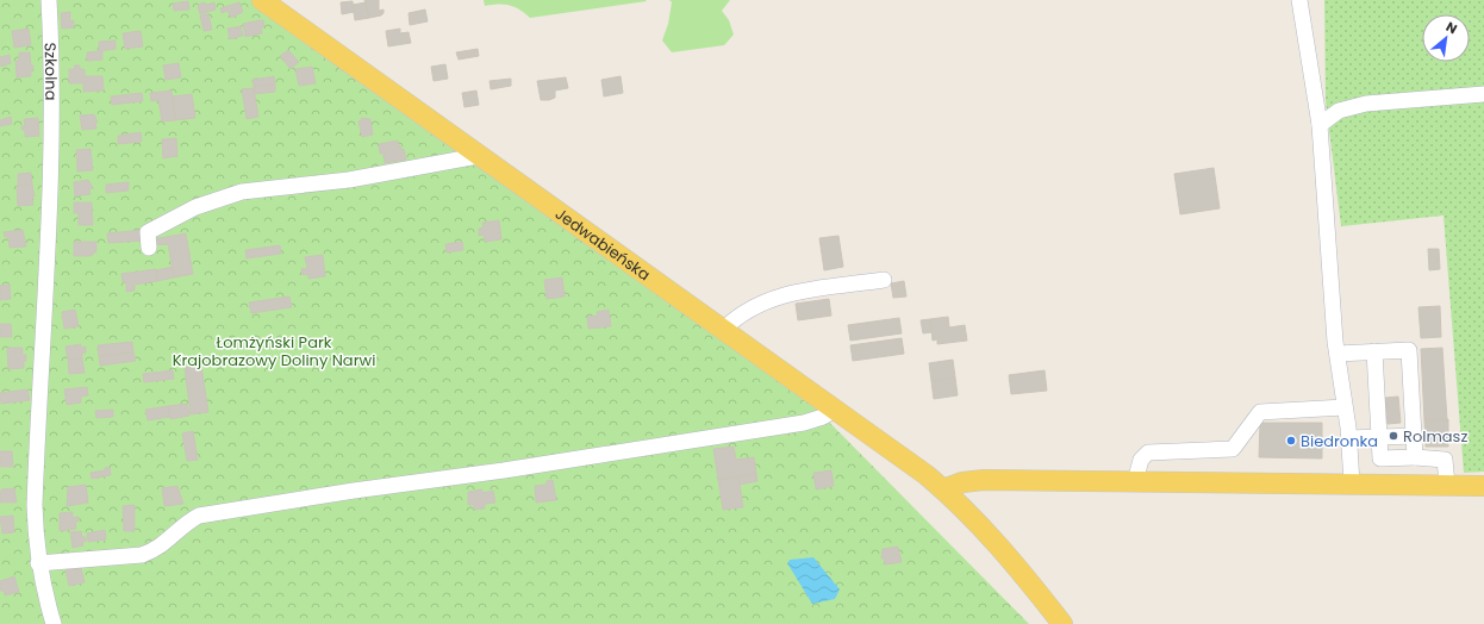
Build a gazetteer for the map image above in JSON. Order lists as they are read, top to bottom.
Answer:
{
  "streets": {
    "main road": ["Jedwabieńska"],
    "street": ["Szkolna"]
  },
  "parks": ["Łomżyński Park Krajobrazowy Doliny Narwi"],
  "places": ["Rolmasz", "Biedronka"],
  "north": "top right"
}
